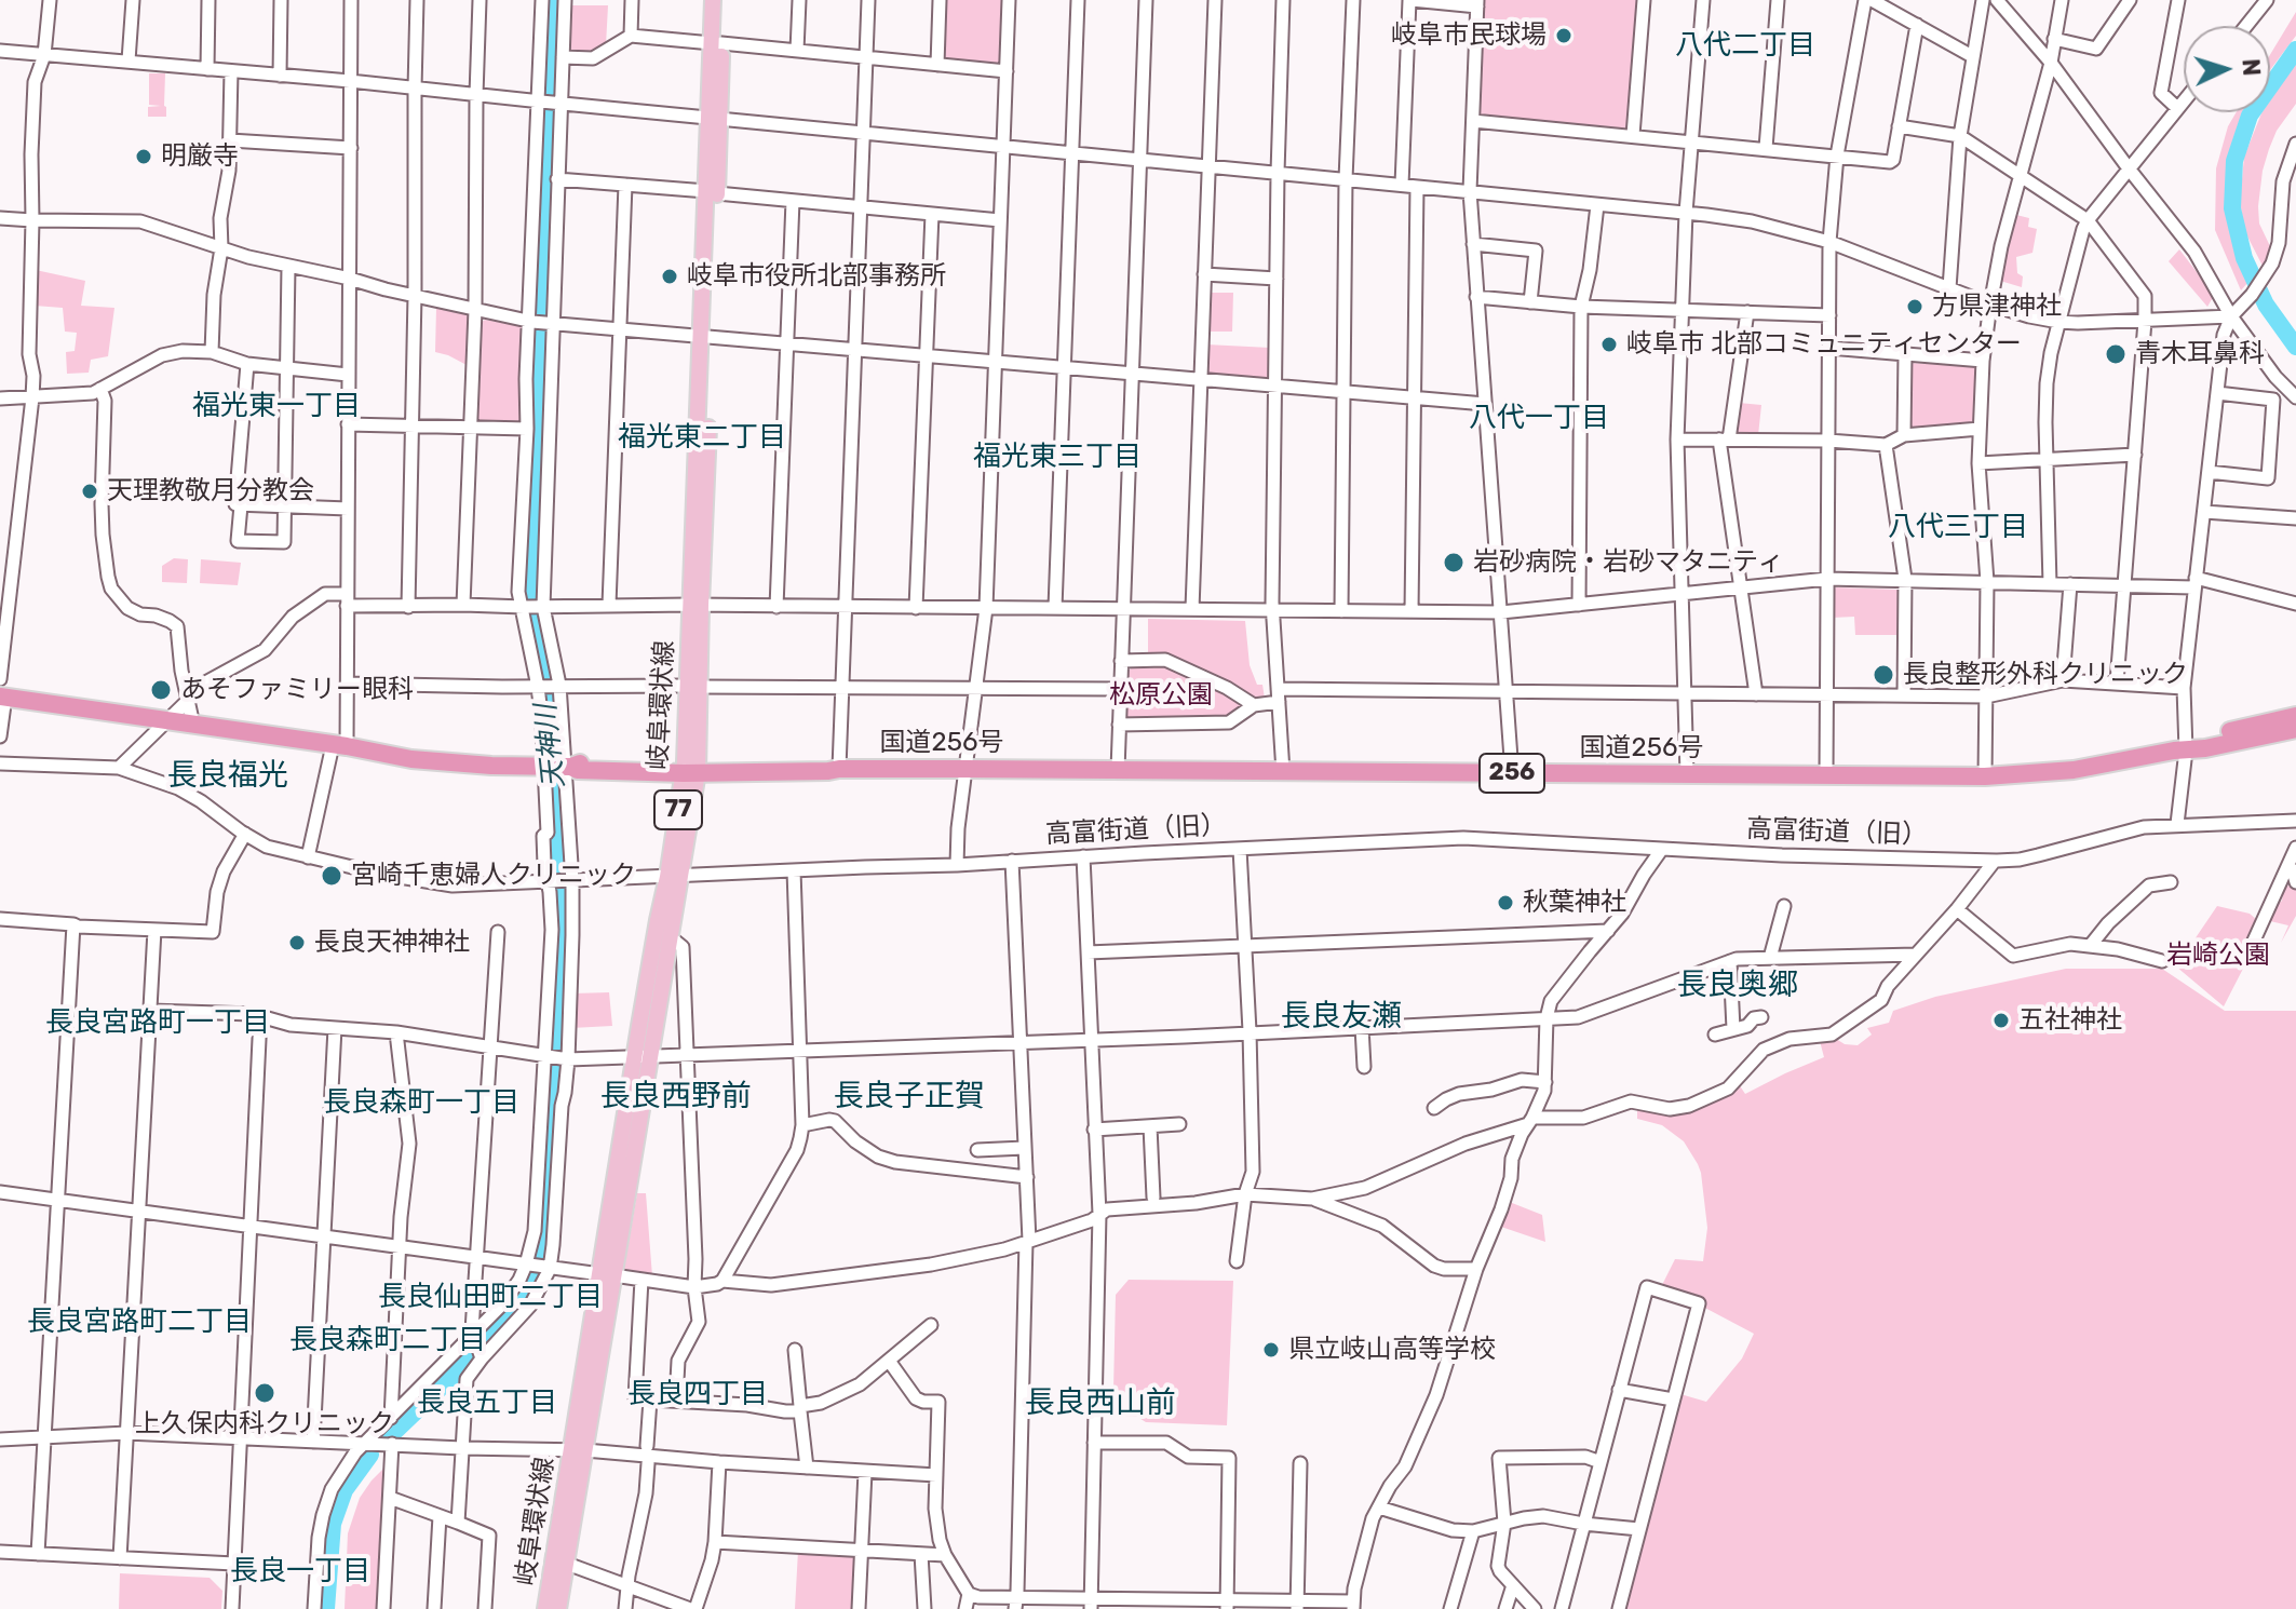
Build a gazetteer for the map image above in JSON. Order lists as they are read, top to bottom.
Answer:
{
  "streets": {
    "highway": ["国道256号", "256"],
    "main road": ["岐阜環状線", "77"],
    "street": ["高富街道（旧）"]
  },
  "crossings": [
    ["岐阜環状線", "国道256号"],
    ["岐阜環状線", "高富街道（旧）"],
    ["国道256号", "256"]
  ],
  "districts": [
    "八代二丁目",
    "福光東一丁目",
    "八代一丁目",
    "福光東二丁目",
    "福光東三丁目",
    "八代三丁目",
    "長良福光",
    "長良奥郷",
    "長良友瀬",
    "長良宮路町一丁目",
    "長良西野前",
    "長良子正賀",
    "長良森町一丁目",
    "長良仙田町二丁目",
    "長良宮路町二丁目",
    "長良森町二丁目",
    "長良四丁目",
    "長良五丁目",
    "長良西山前",
    "長良一丁目"
  ],
  "water": ["天神川"],
  "parks": ["松原公園", "岩崎公園"],
  "places": [
    "岐阜市民球場",
    "明厳寺",
    "岐阜市役所北部事務所",
    "方県津神社",
    "岐阜市 北部コミュニティセンター",
    "青木耳鼻科",
    "天理教敬月分教会",
    "岩砂病院・岩砂マタニティ",
    "長良整形外科クリニック",
    "あそファミリー眼科",
    "宮崎千恵婦人クリニック",
    "秋葉神社",
    "長良天神神社",
    "五社神社",
    "県立岐山高等学校",
    "上久保内科クリニック"
  ],
  "north": "right"
}
